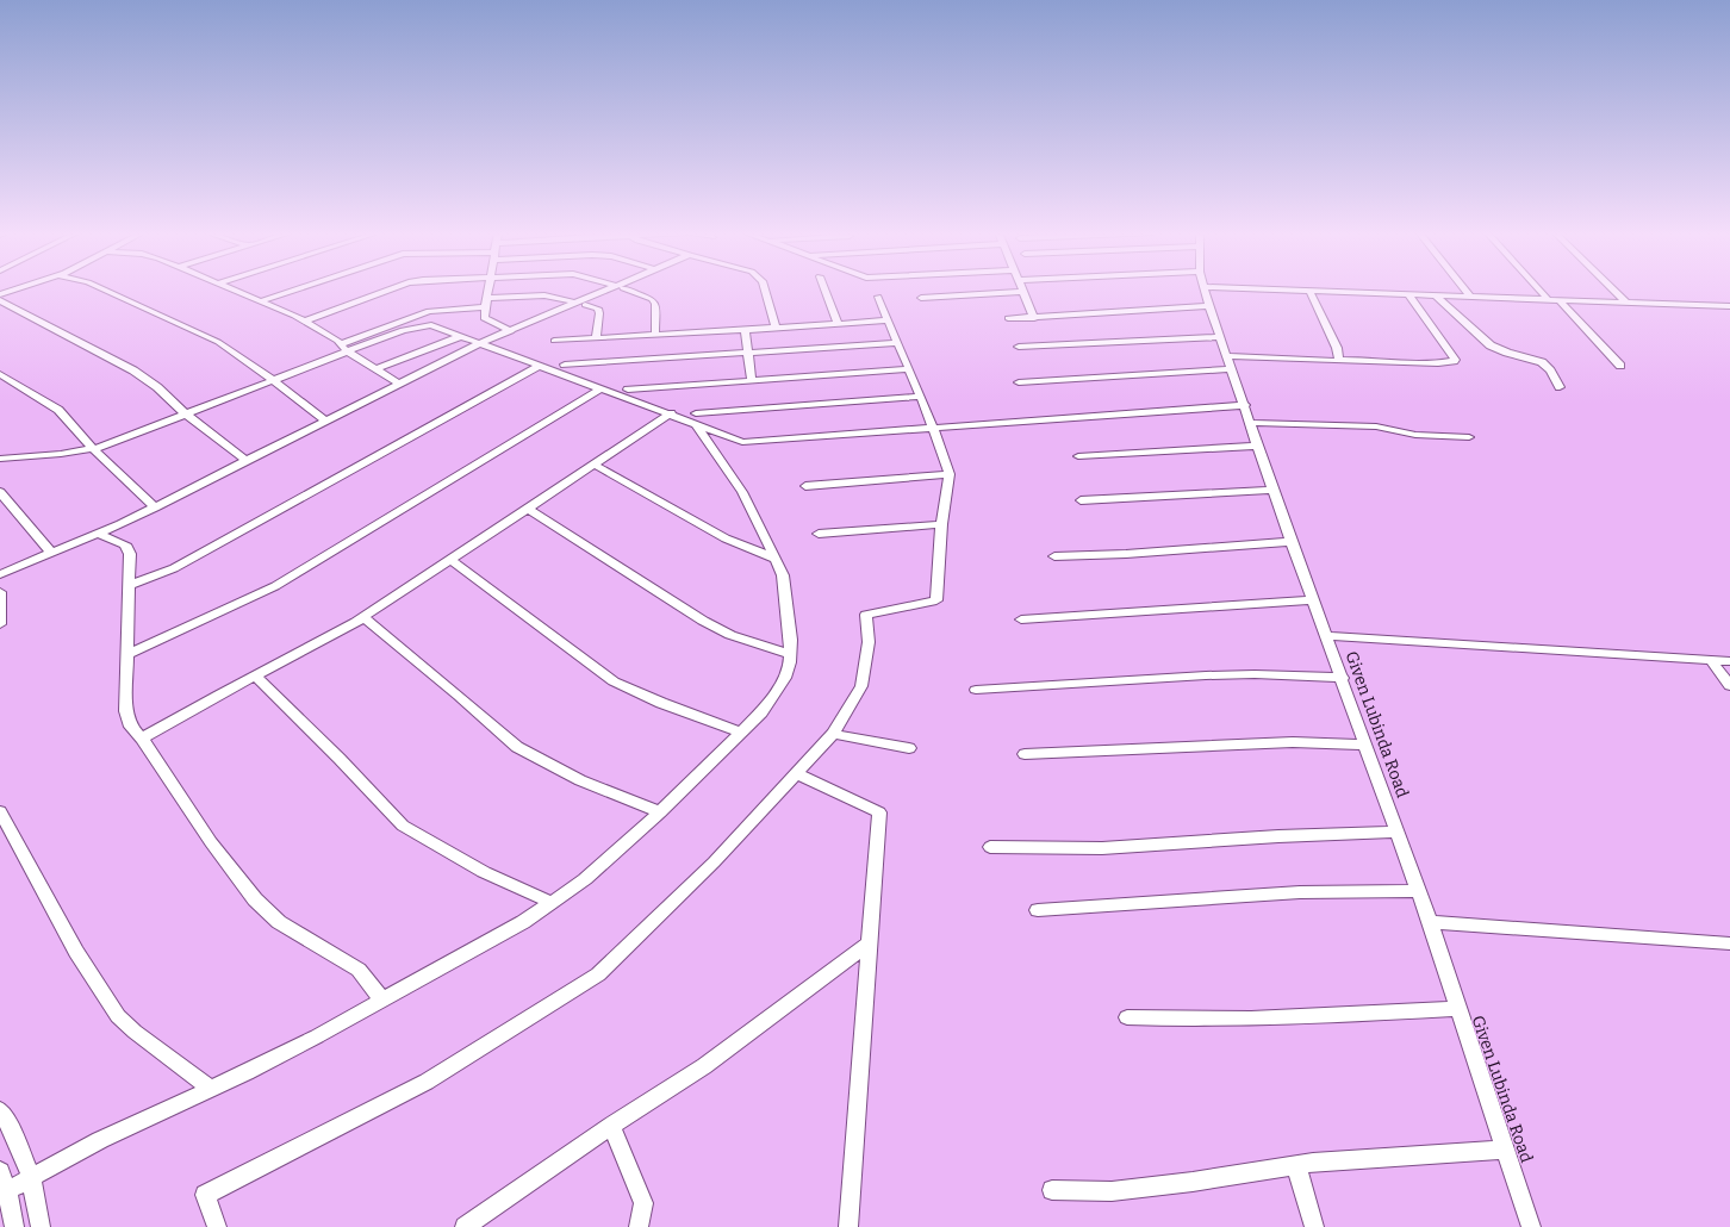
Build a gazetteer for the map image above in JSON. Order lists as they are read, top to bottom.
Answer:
{
  "streets": {
    "street": ["Given Lubinda Road"]
  }
}
